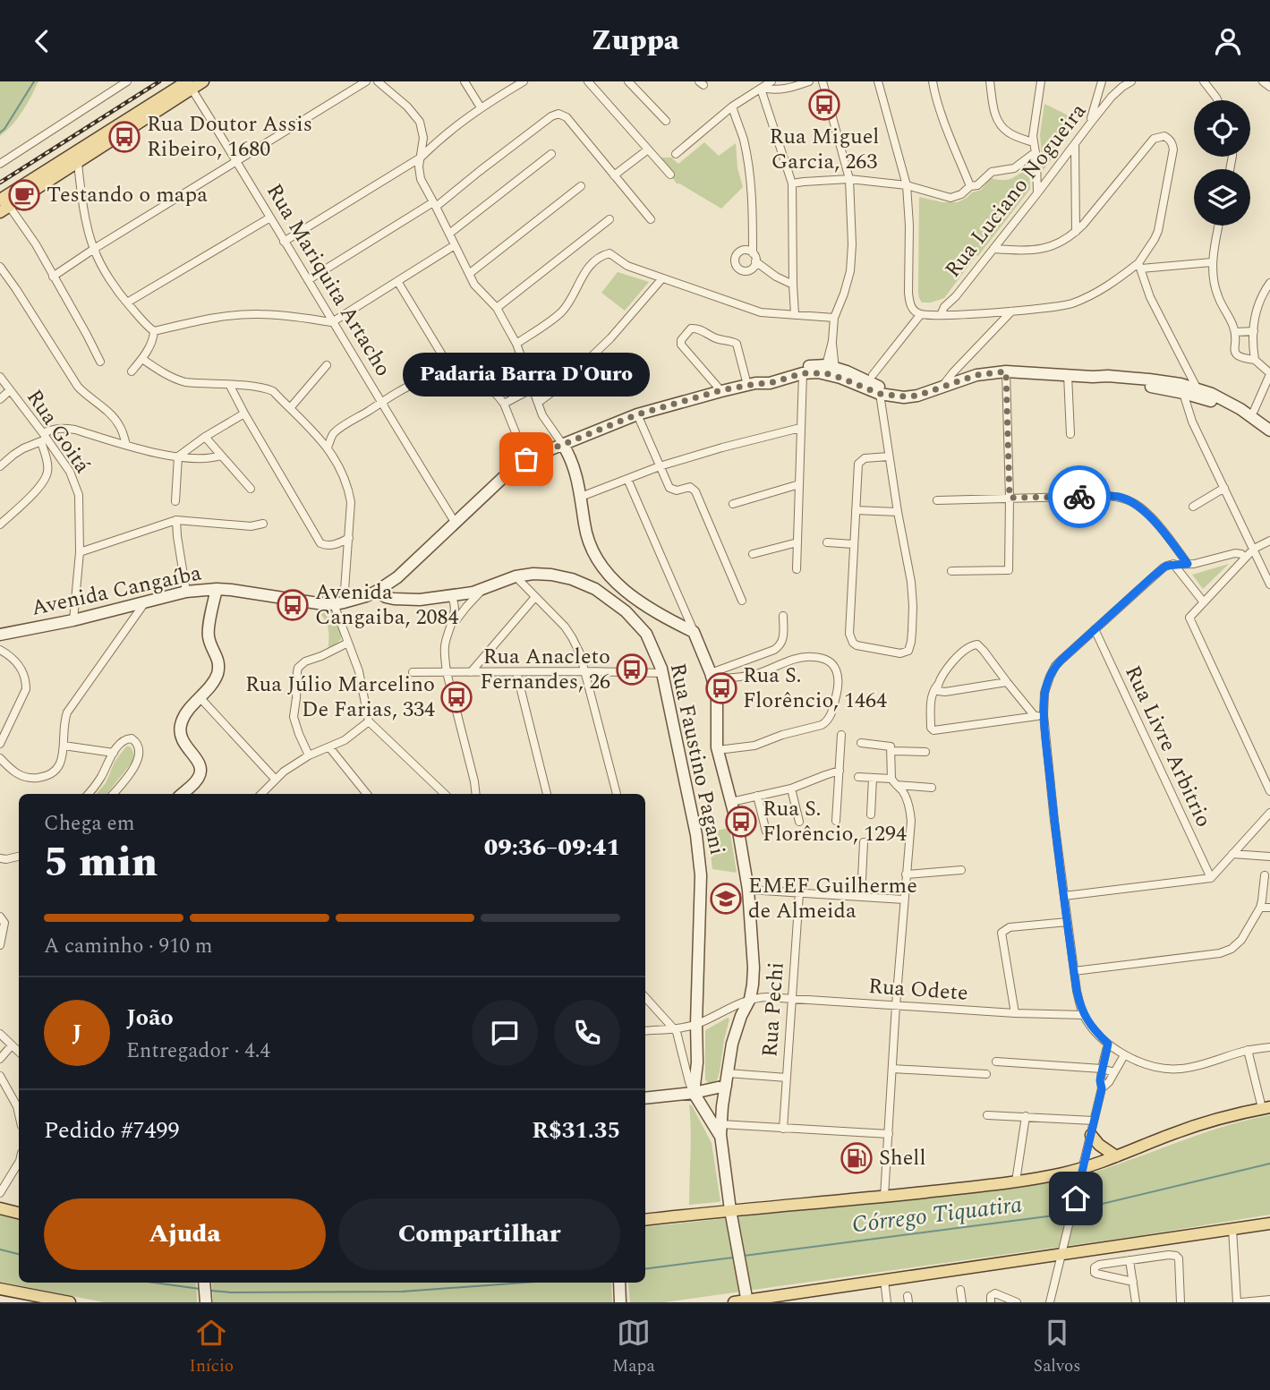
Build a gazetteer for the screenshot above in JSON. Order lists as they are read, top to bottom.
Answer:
{
  "streets": {
    "street": [
      "Rua Luciano Nogueira",
      "Rua Mariquita Artacho",
      "Rua Goitá",
      "Avenida Cangaíba",
      "Rua Livre Arbitrio",
      "Rua Faustino Pagani",
      "Rua Odete",
      "Rua Pechi"
    ]
  },
  "crossings": [
    ["Rua Mariquita Artacho", "Avenida Cangaíba"],
    ["Rua Goitá", "Avenida Cangaíba"],
    ["Avenida Cangaíba", "Rua Faustino Pagani"],
    ["Rua Odete", "Rua Pechi"]
  ],
  "water": ["Córrego Tiquatira"],
  "places": {
    "bus stop": [
      "Rua Miguel Garcia, 263",
      "Rua Doutor Assis Ribeiro, 1680",
      "Avenida Cangaiba, 2084",
      "Rua Anacleto Fernandes, 26",
      "Rua S. Florêncio, 1464",
      "Rua Júlio Marcelino De Farias, 334",
      "Rua S. Florêncio, 1294"
    ],
    "cafe": ["Testando o mapa"],
    "other": ["Padaria Barra D'Ouro"],
    "school or university": ["EMEF Guilherme de Almeida"],
    "fuel station": ["Shell"]
  },
  "page": {
    "header": "Zuppa",
    "bubble": "Padaria Barra D'Ouro",
    "heading": ["5 min", "Chega em", "09:36–09:41"],
    "panel": [
      "João",
      "Entregador · 4.4",
      "Pedido #7499",
      "R$31.35"
    ],
    "bar": "A caminho · 910 m",
    "round": "J",
    "buttons": ["Ajuda", "Compartilhar"],
    "tabs": ["Início", "Mapa", "Salvos"]
  }
}
